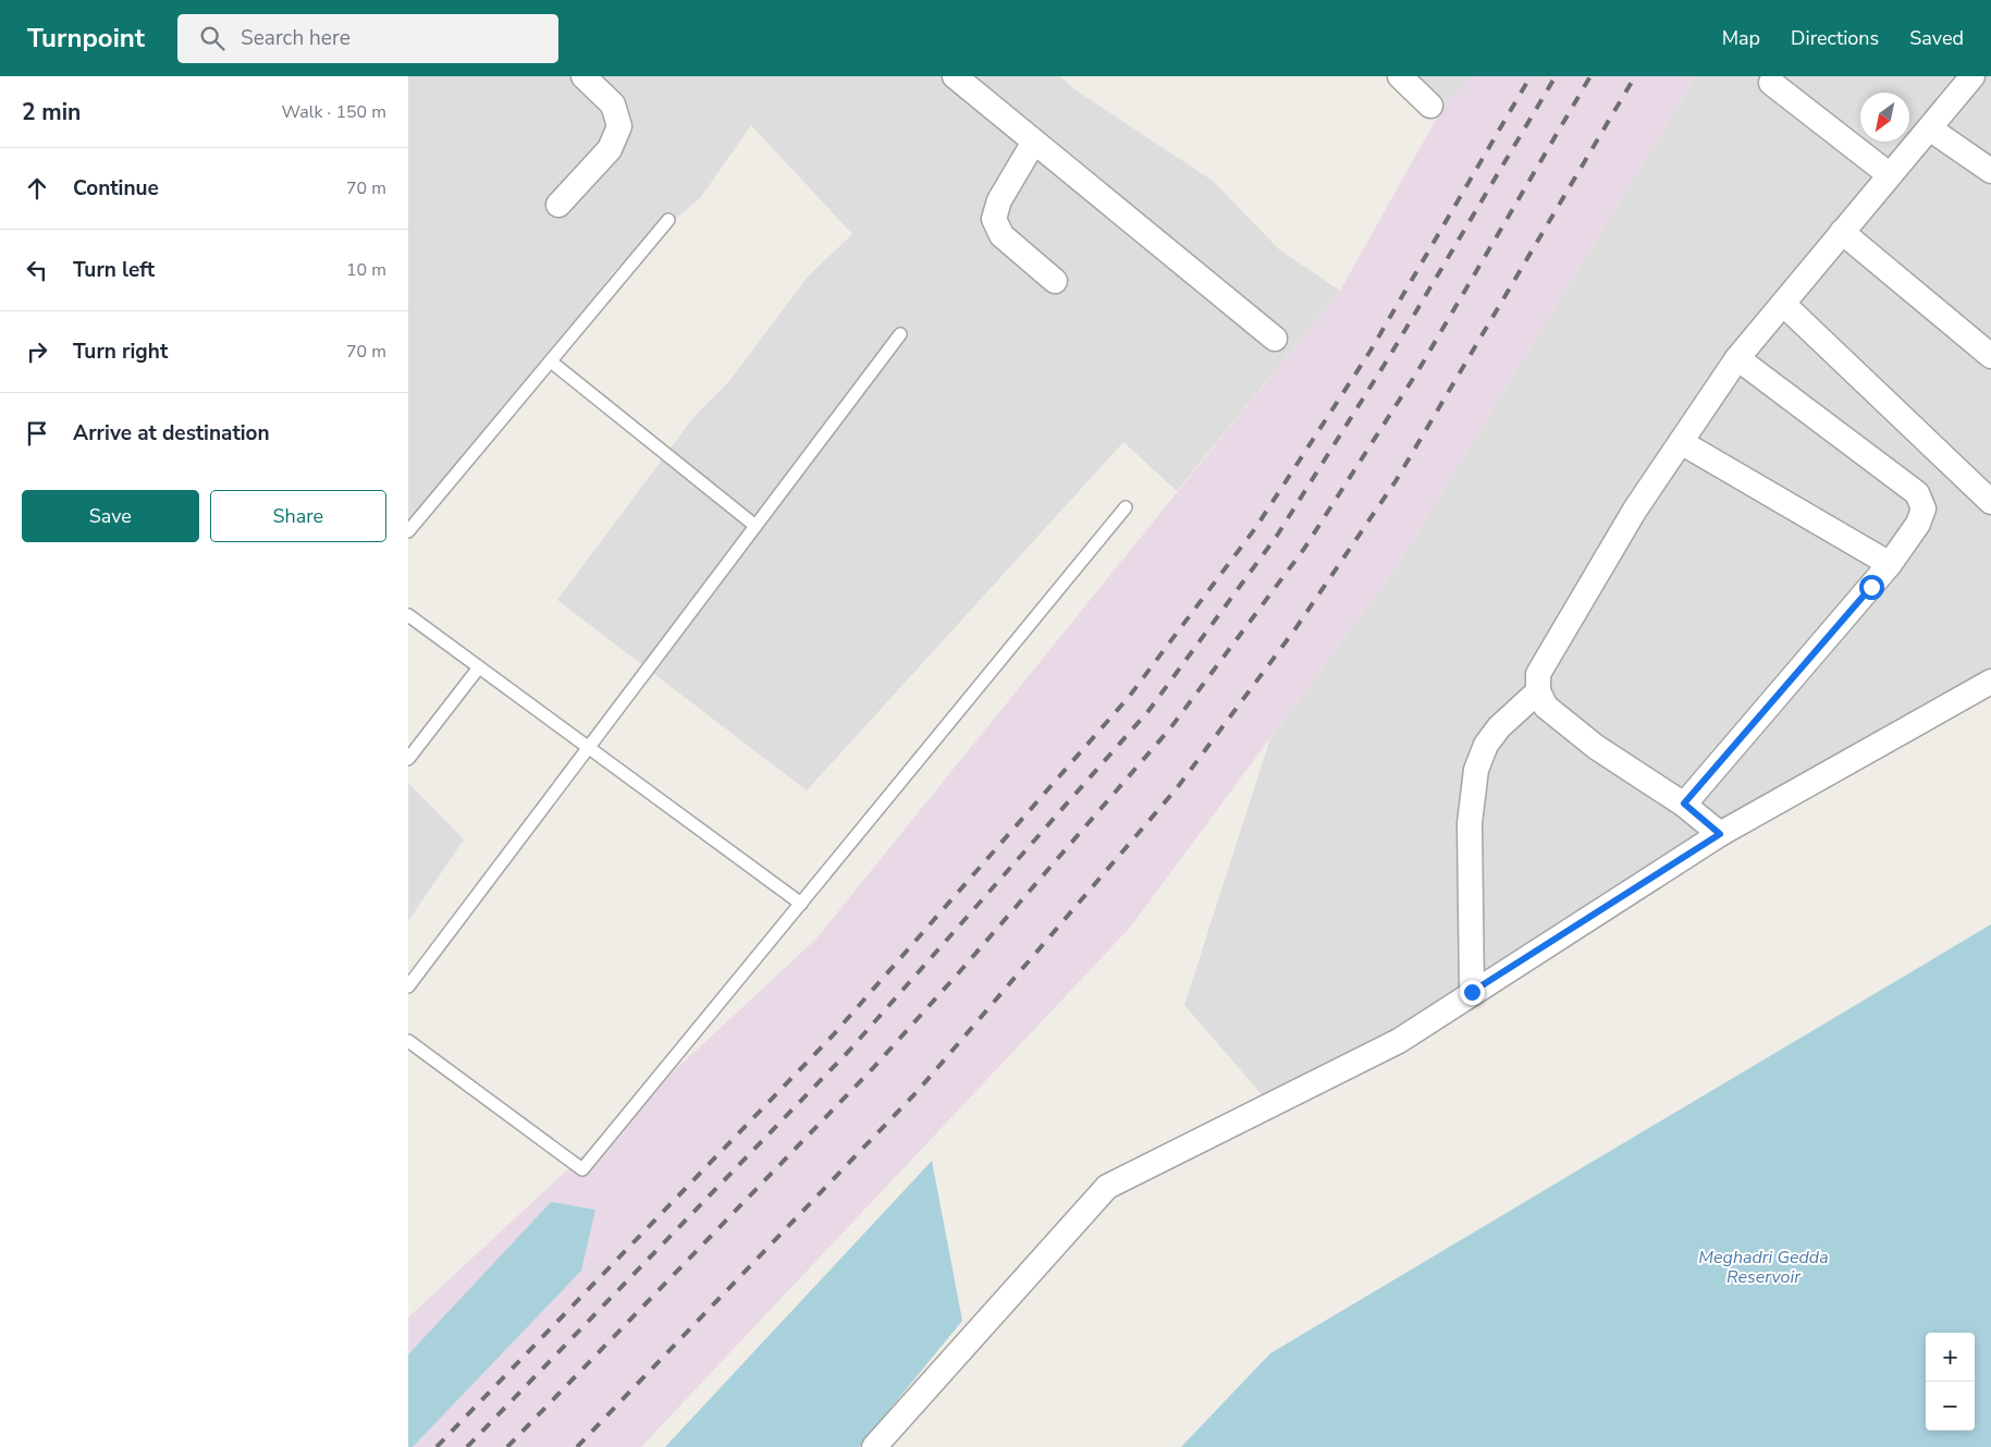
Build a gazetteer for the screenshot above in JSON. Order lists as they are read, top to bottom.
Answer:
{
  "water": ["Meghadri Gedda Reservoir"],
  "north": "bottom left",
  "page": {
    "header": "Turnpoint",
    "search": "Search here",
    "nav": ["Map", "Directions", "Saved"],
    "heading": ["2 min", "Walk · 150 m"],
    "list": [
      ["Continue", "70 m"],
      ["Turn left", "10 m"],
      ["Turn right", "70 m"],
      "Arrive at destination"
    ],
    "buttons": ["Save", "Share"],
    "map_buttons": ["+", "−"]
  }
}
